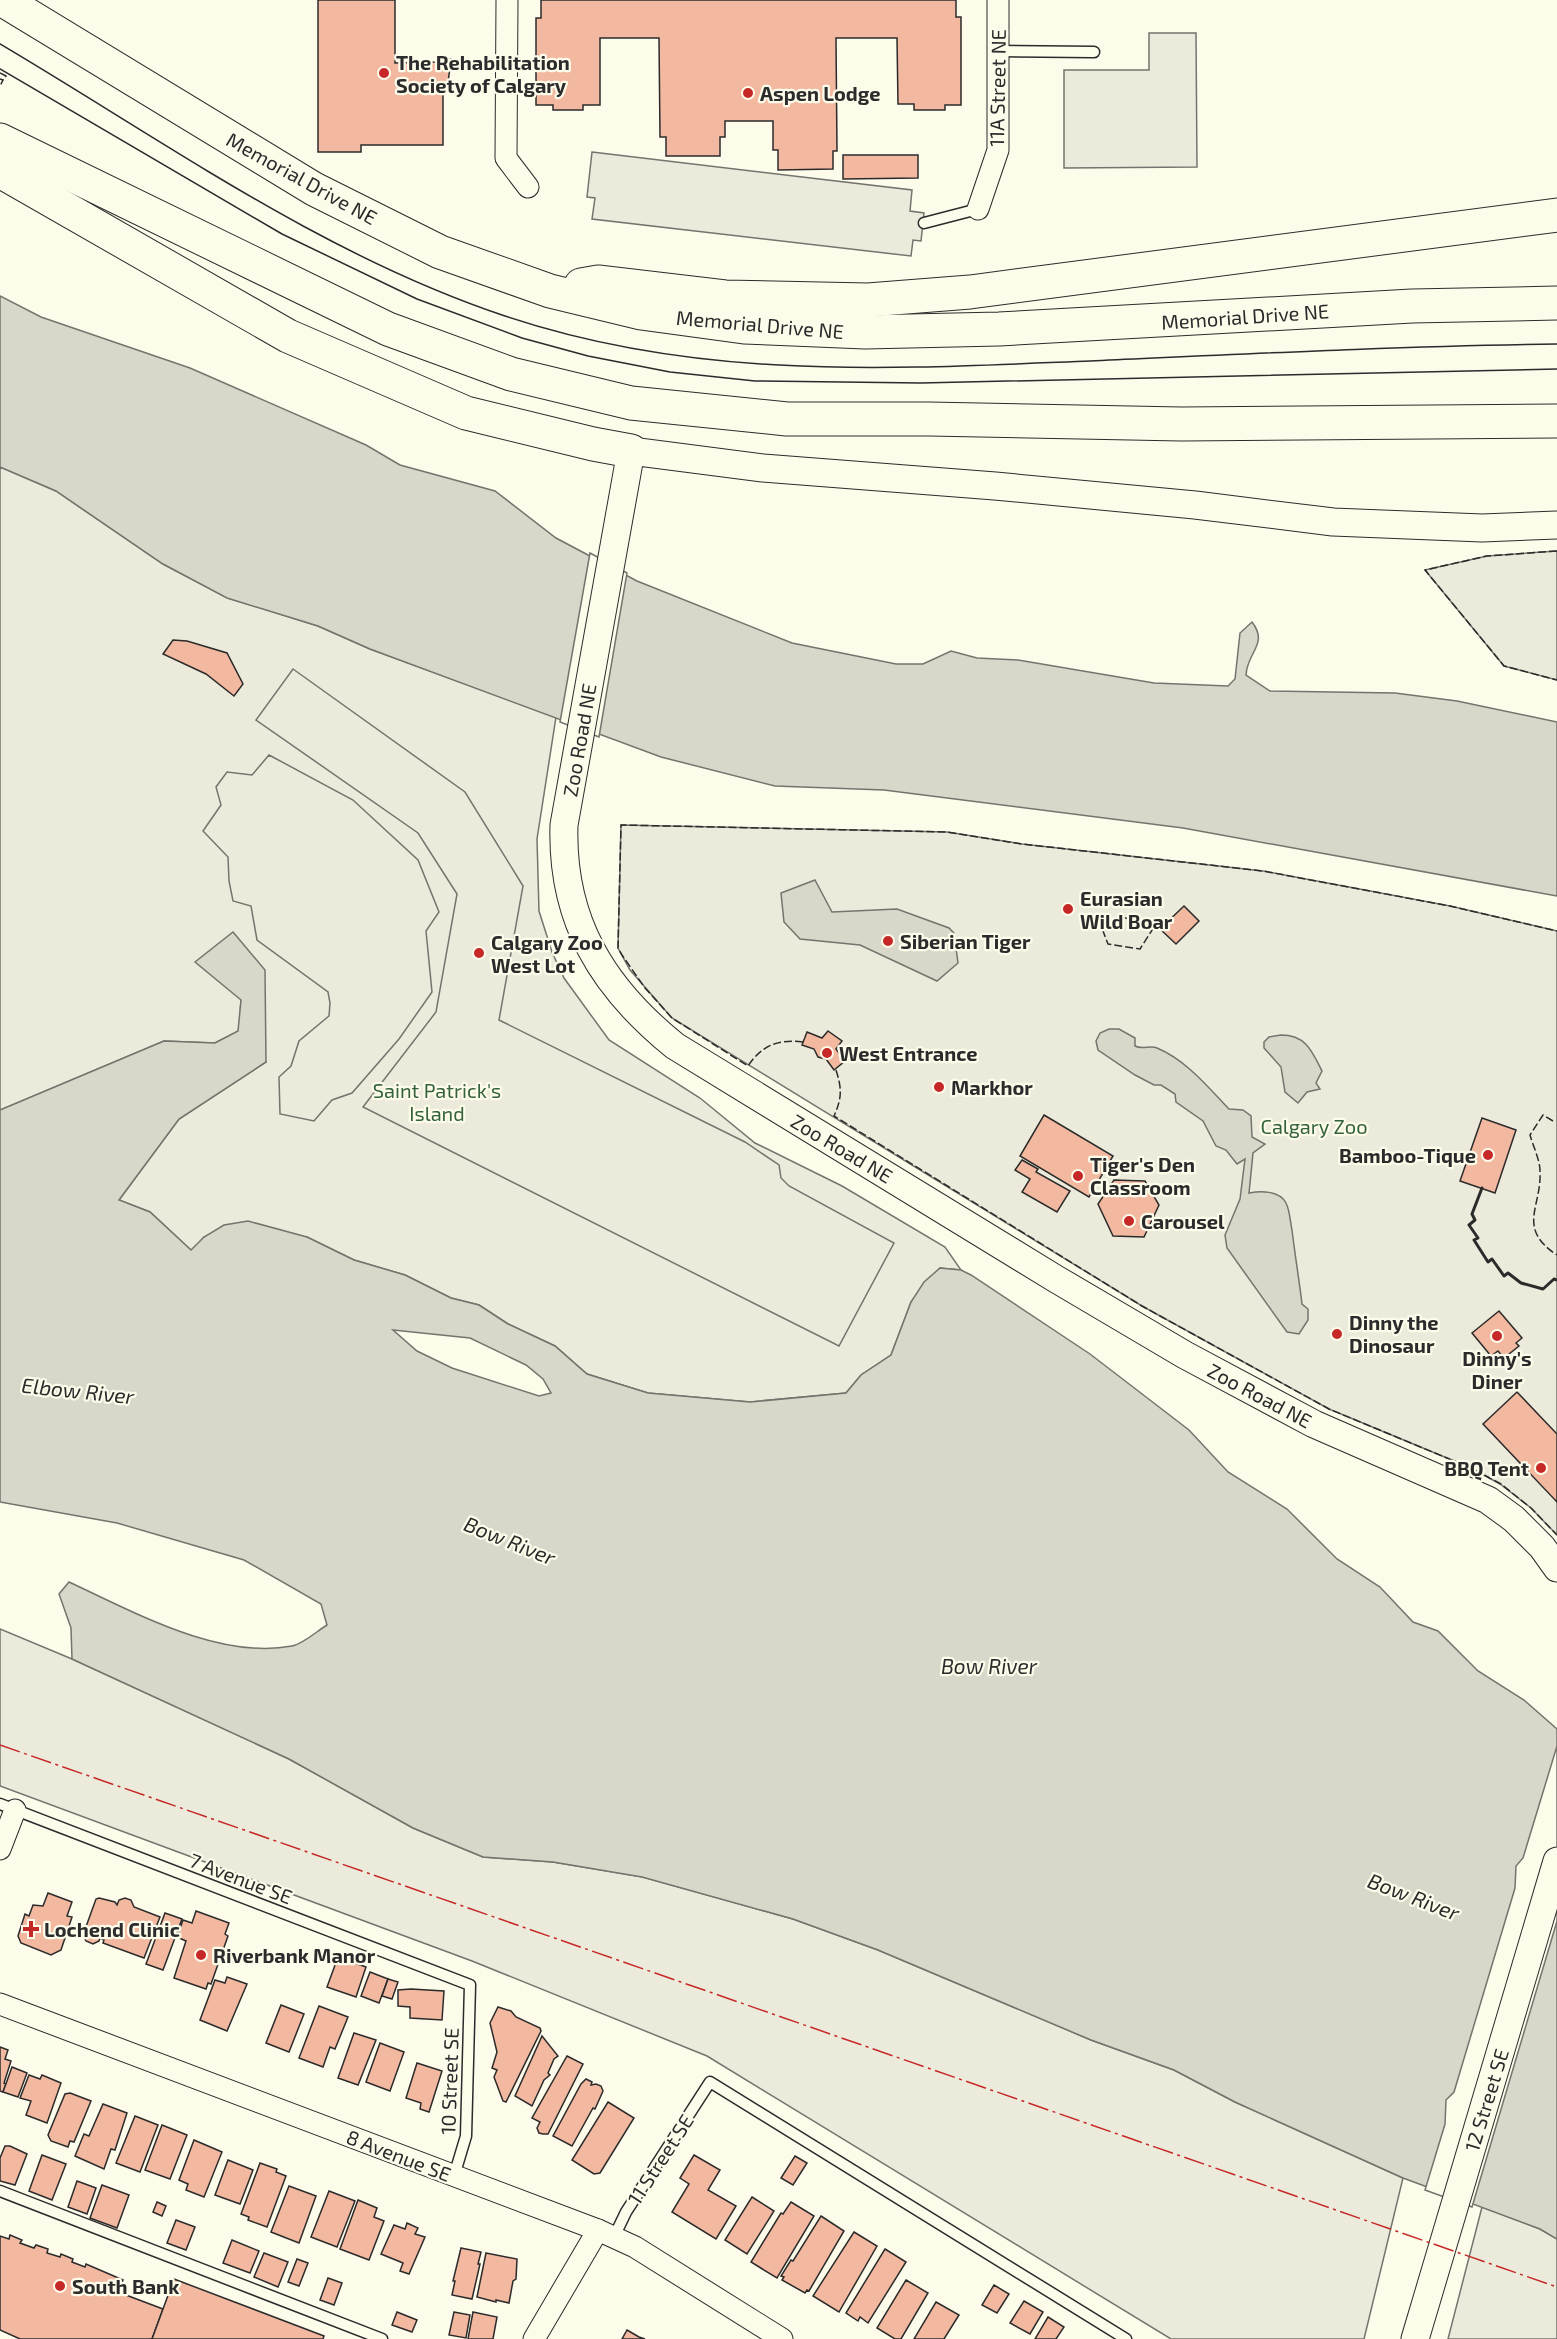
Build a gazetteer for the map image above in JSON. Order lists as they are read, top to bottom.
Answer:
{
  "streets": {
    "highway": ["Memorial Drive NE"],
    "street": [
      "11A Street NE",
      "Zoo Road NE",
      "12 Street SE",
      "8 Avenue SE",
      "11 Street SE"
    ],
    "lane": ["7 Avenue SE", "10 Street SE"]
  },
  "crossings": [
    ["7 Avenue SE", "10 Street SE"],
    ["10 Street SE", "8 Avenue SE"],
    ["8 Avenue SE", "11 Street SE"]
  ],
  "water": ["Elbow River", "Bow River"],
  "parks": ["Saint Patrick's Island", "Calgary Zoo"],
  "places": {
    "other": [
      "The Rehabilitation Society of Calgary",
      "Aspen Lodge",
      "Eurasian Wild Boar",
      "Siberian Tiger",
      "Calgary Zoo West Lot",
      "West Entrance",
      "Markhor",
      "Bamboo-Tique",
      "Tiger's Den Classroom",
      "Carousel",
      "Dinny the Dinosaur",
      "Dinny's Diner",
      "BBQ Tent",
      "Riverbank Manor",
      "South Bank"
    ],
    "health": ["Lochend Clinic"]
  }
}
